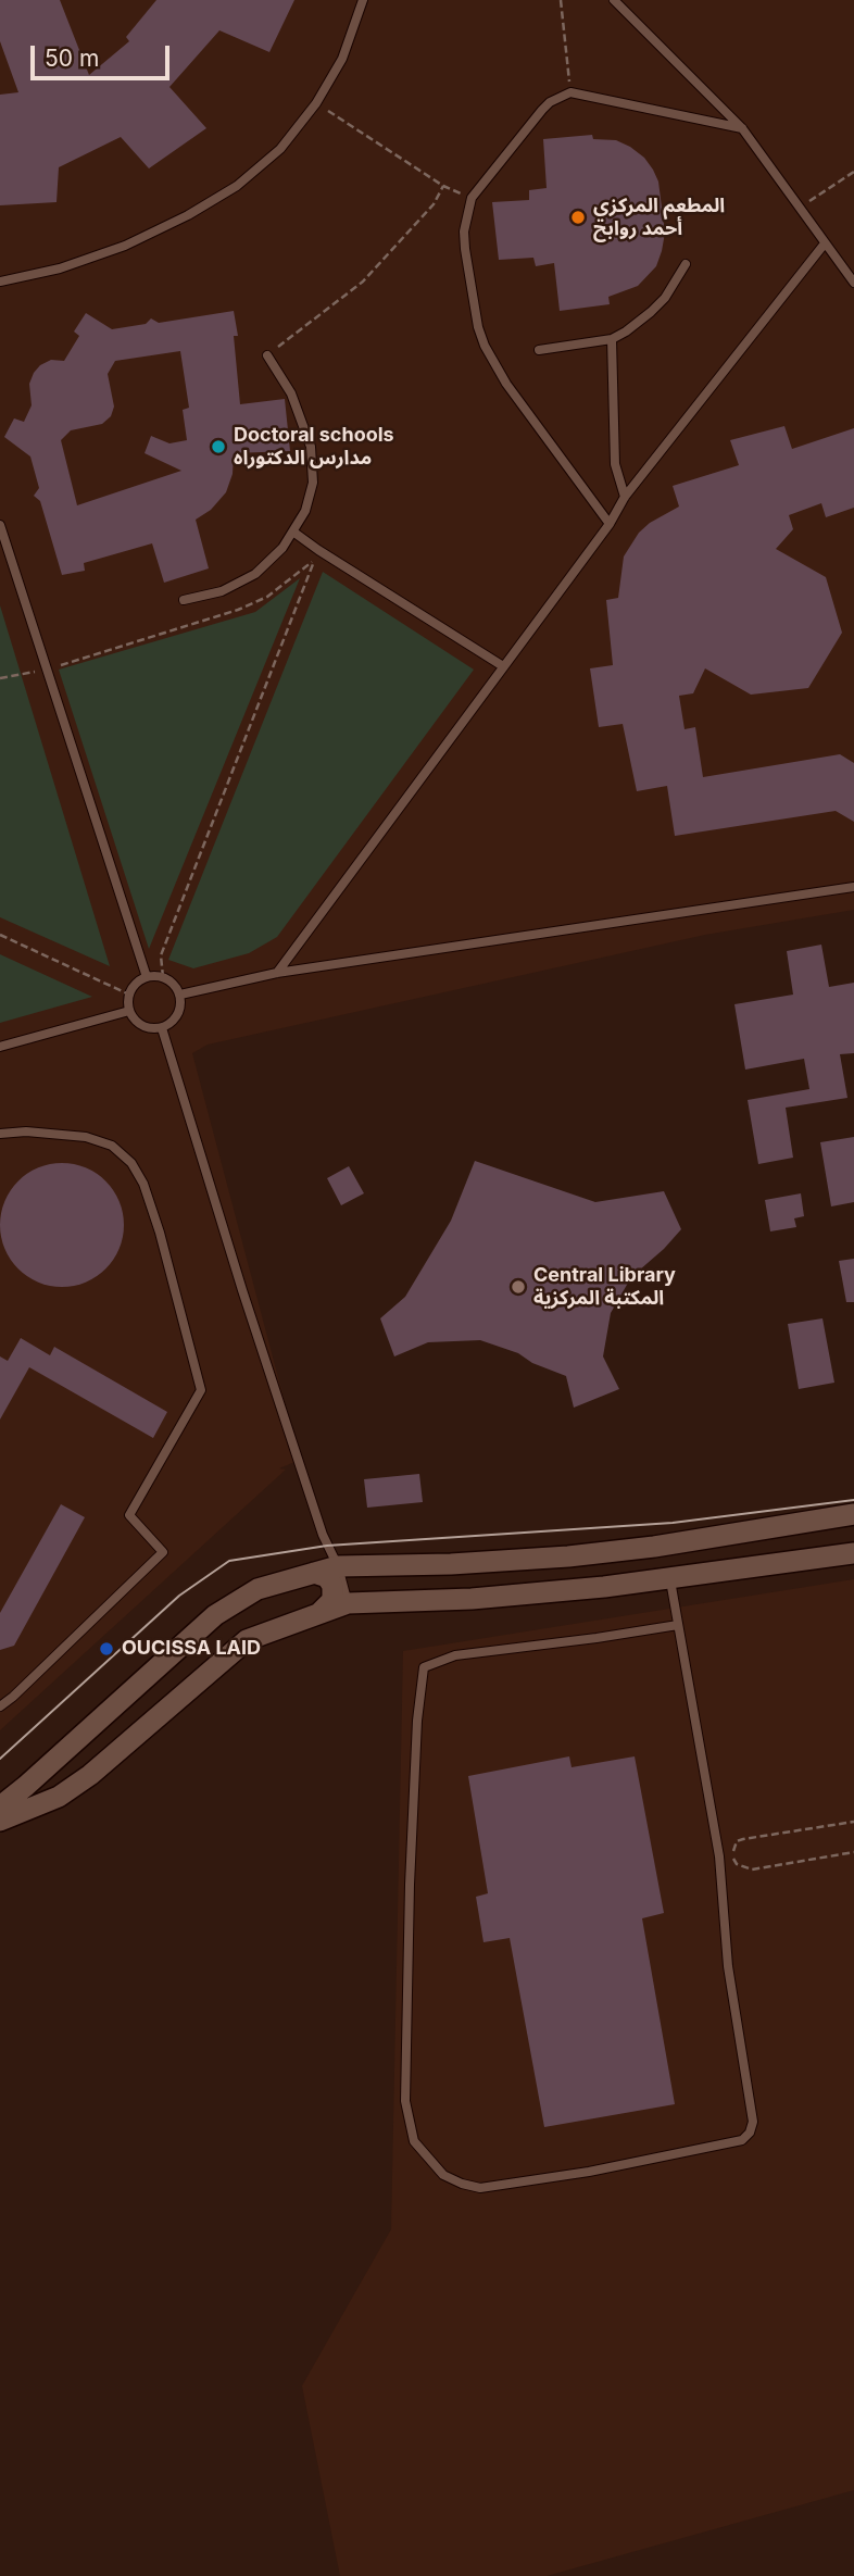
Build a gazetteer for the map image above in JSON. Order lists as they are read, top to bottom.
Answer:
{
  "places": [
    "المطعم المركزي أحمد روابح",
    "Doctoral schools مدارس الدكتوراه",
    "Central Library المكتبة المركزية",
    "OUCISSA LAID"
  ],
  "scale_bar": "50 m"
}
